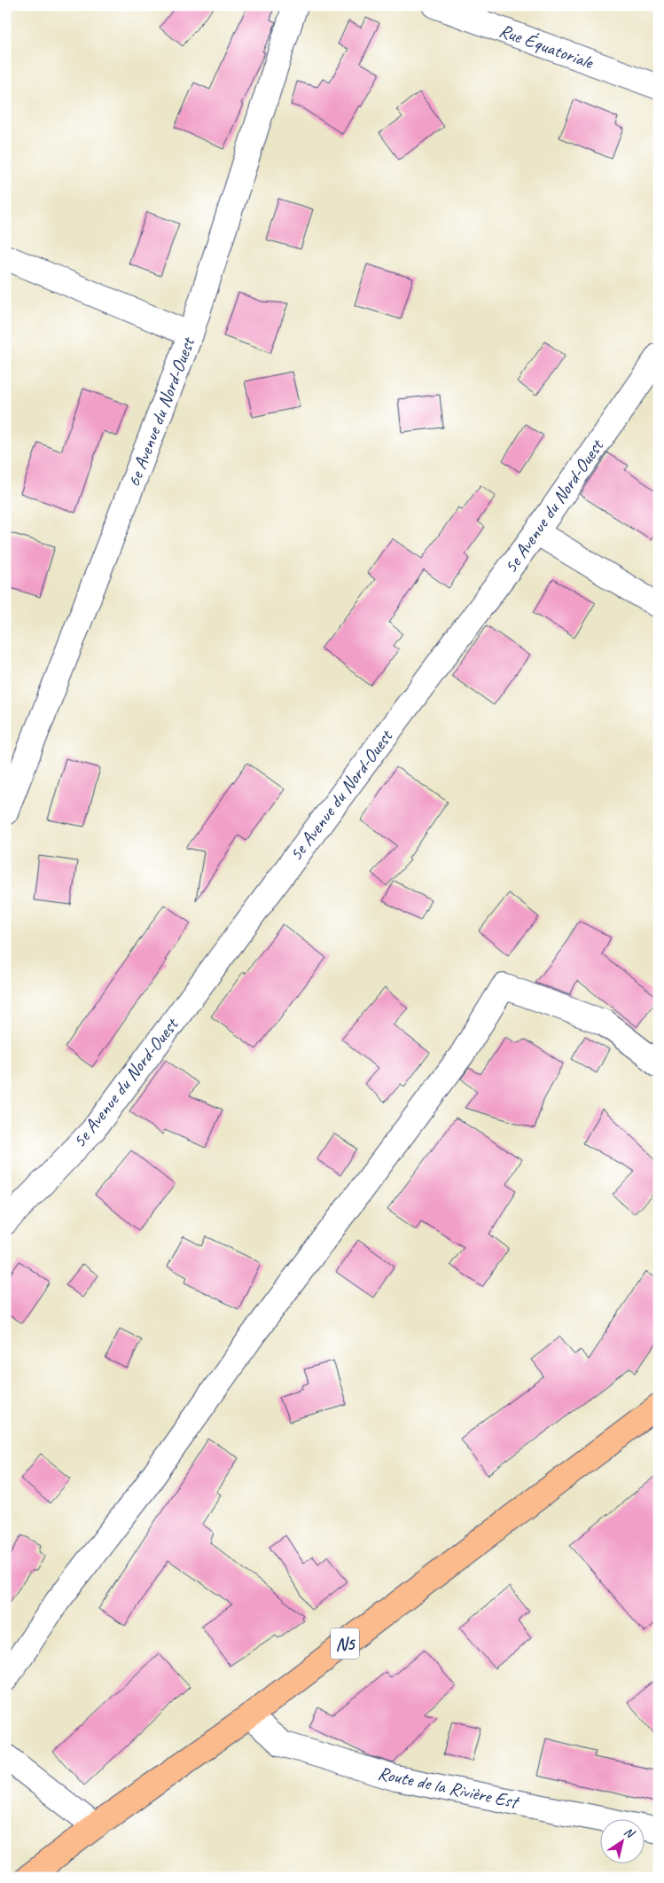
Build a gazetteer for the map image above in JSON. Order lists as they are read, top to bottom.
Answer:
{
  "streets": {
    "highway": ["N5"],
    "street": [
      "Rue Équatoriale",
      "6e Avenue du Nord-Ouest",
      "5e Avenue du Nord-Ouest",
      "Route de la Rivière Est"
    ]
  },
  "crossings": [
    ["N5", "Route de la Rivière Est"]
  ],
  "north": "top right"
}
